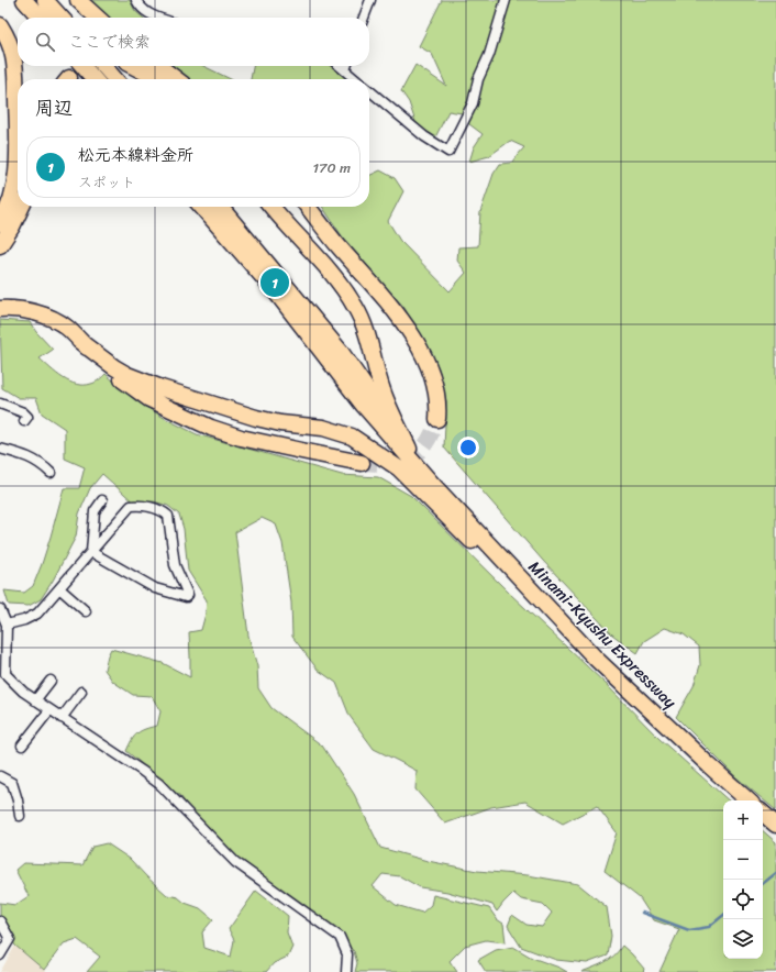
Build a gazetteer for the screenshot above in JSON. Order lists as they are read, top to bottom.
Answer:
{
  "streets": {
    "highway": ["Minami-Kyushu Expressway"]
  },
  "page": {
    "search": "ここで検索",
    "heading": "周辺",
    "list": [
      {
        "mark": "1",
        "name": "松元本線料金所",
        "note": "スポット",
        "value": "170 m"
      }
    ],
    "pins": "1",
    "map_buttons": ["+", "−"]
  }
}
